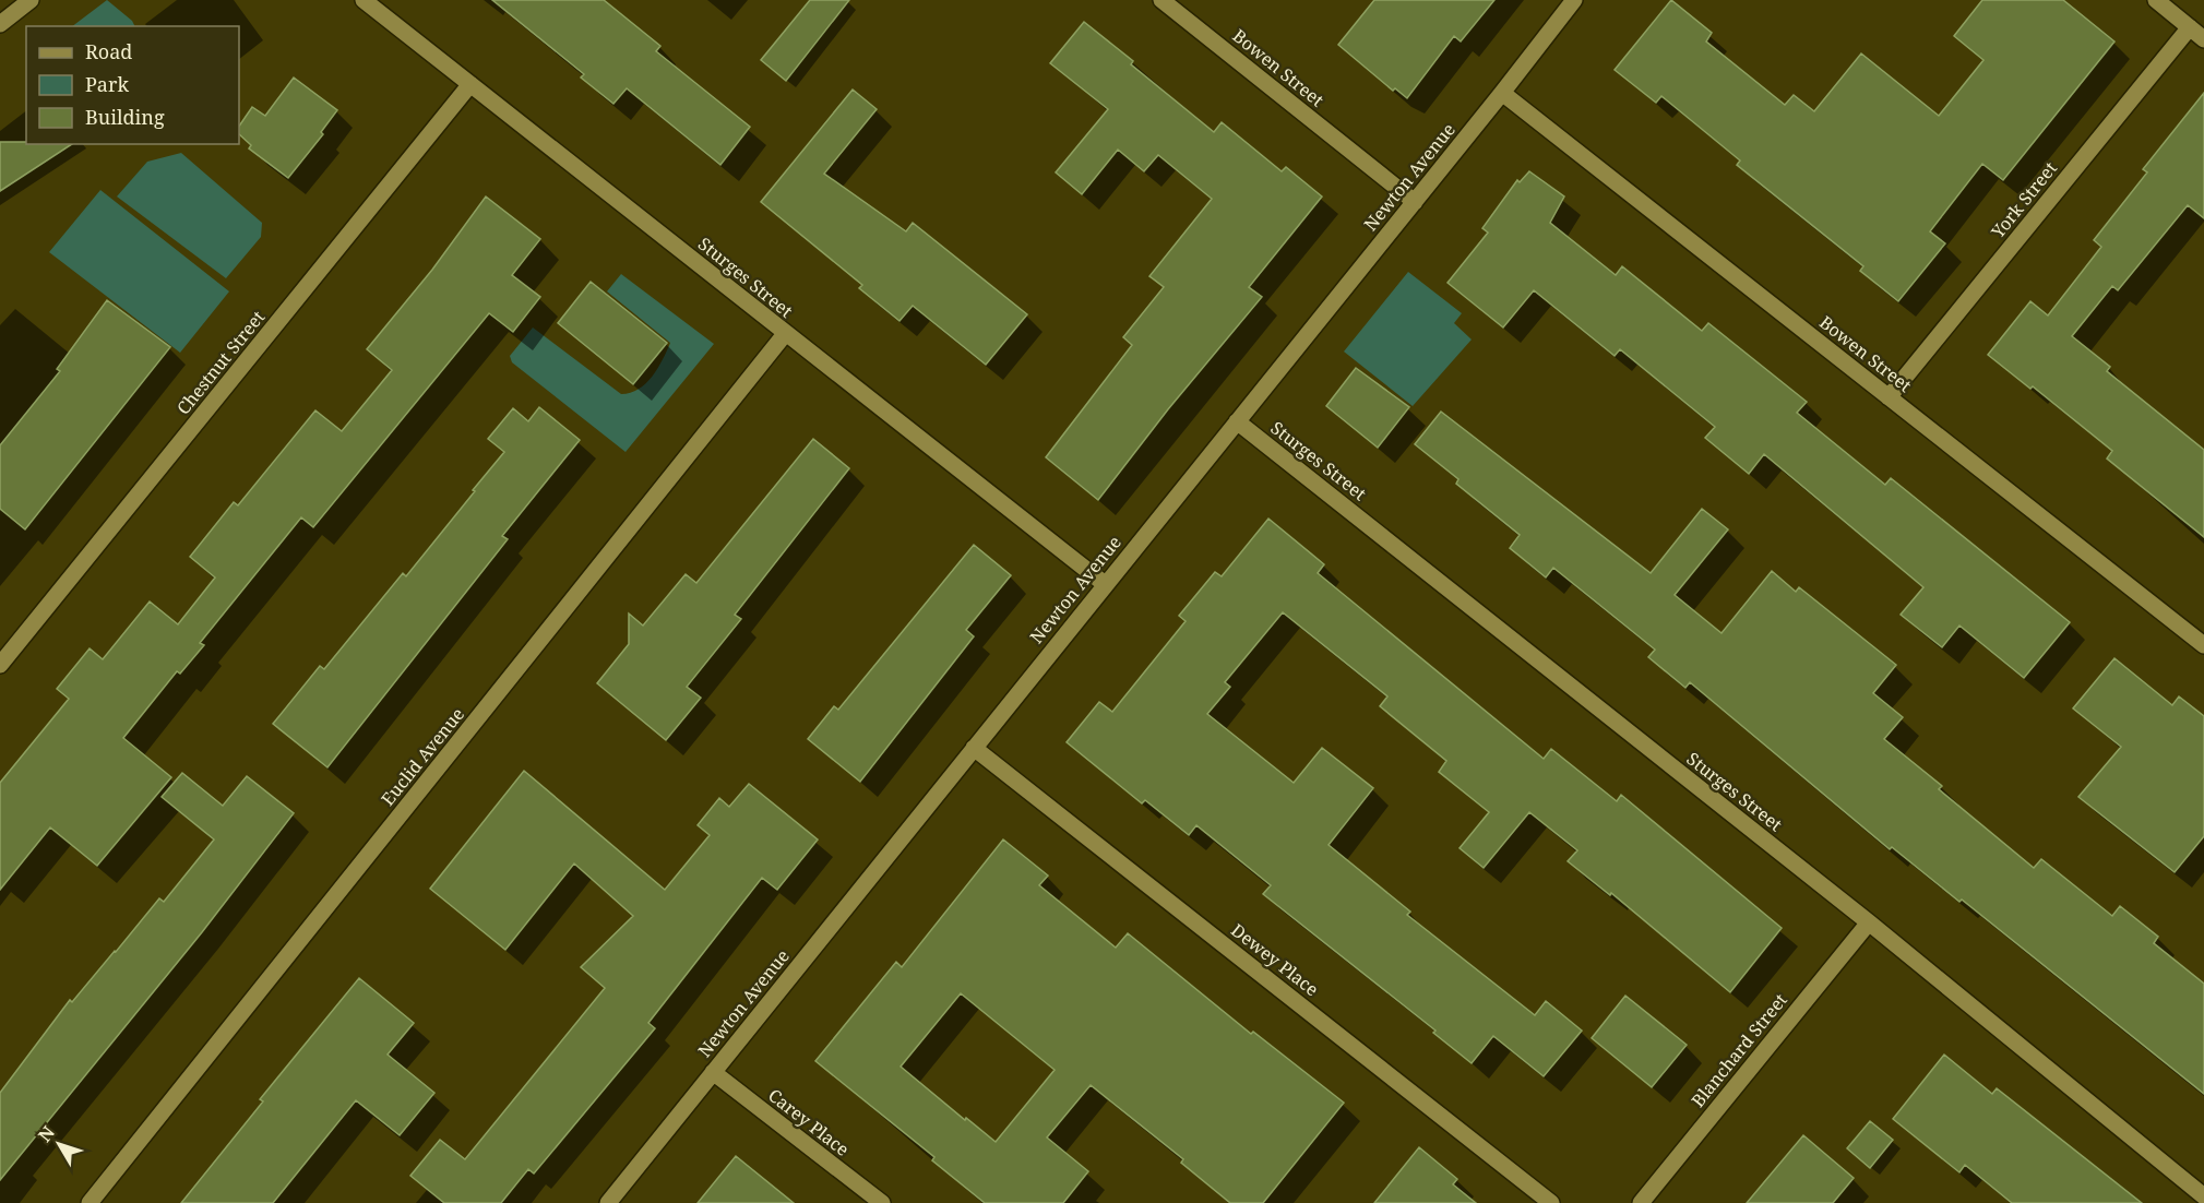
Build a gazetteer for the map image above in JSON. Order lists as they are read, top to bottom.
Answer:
{
  "streets": {
    "street": [
      "Bowen Street",
      "Newton Avenue",
      "York Street",
      "Sturges Street",
      "Chestnut Street",
      "Euclid Avenue",
      "Dewey Place",
      "Blanchard Street",
      "Carey Place"
    ]
  },
  "crossings": [
    ["Bowen Street", "Newton Avenue"],
    ["Bowen Street", "York Street"],
    ["Newton Avenue", "Sturges Street"],
    ["Newton Avenue", "Dewey Place"],
    ["Newton Avenue", "Carey Place"],
    ["Sturges Street", "Chestnut Street"],
    ["Sturges Street", "Euclid Avenue"],
    ["Sturges Street", "Blanchard Street"]
  ],
  "legend": ["Road", "Park", "Building"],
  "north": "top left"
}
